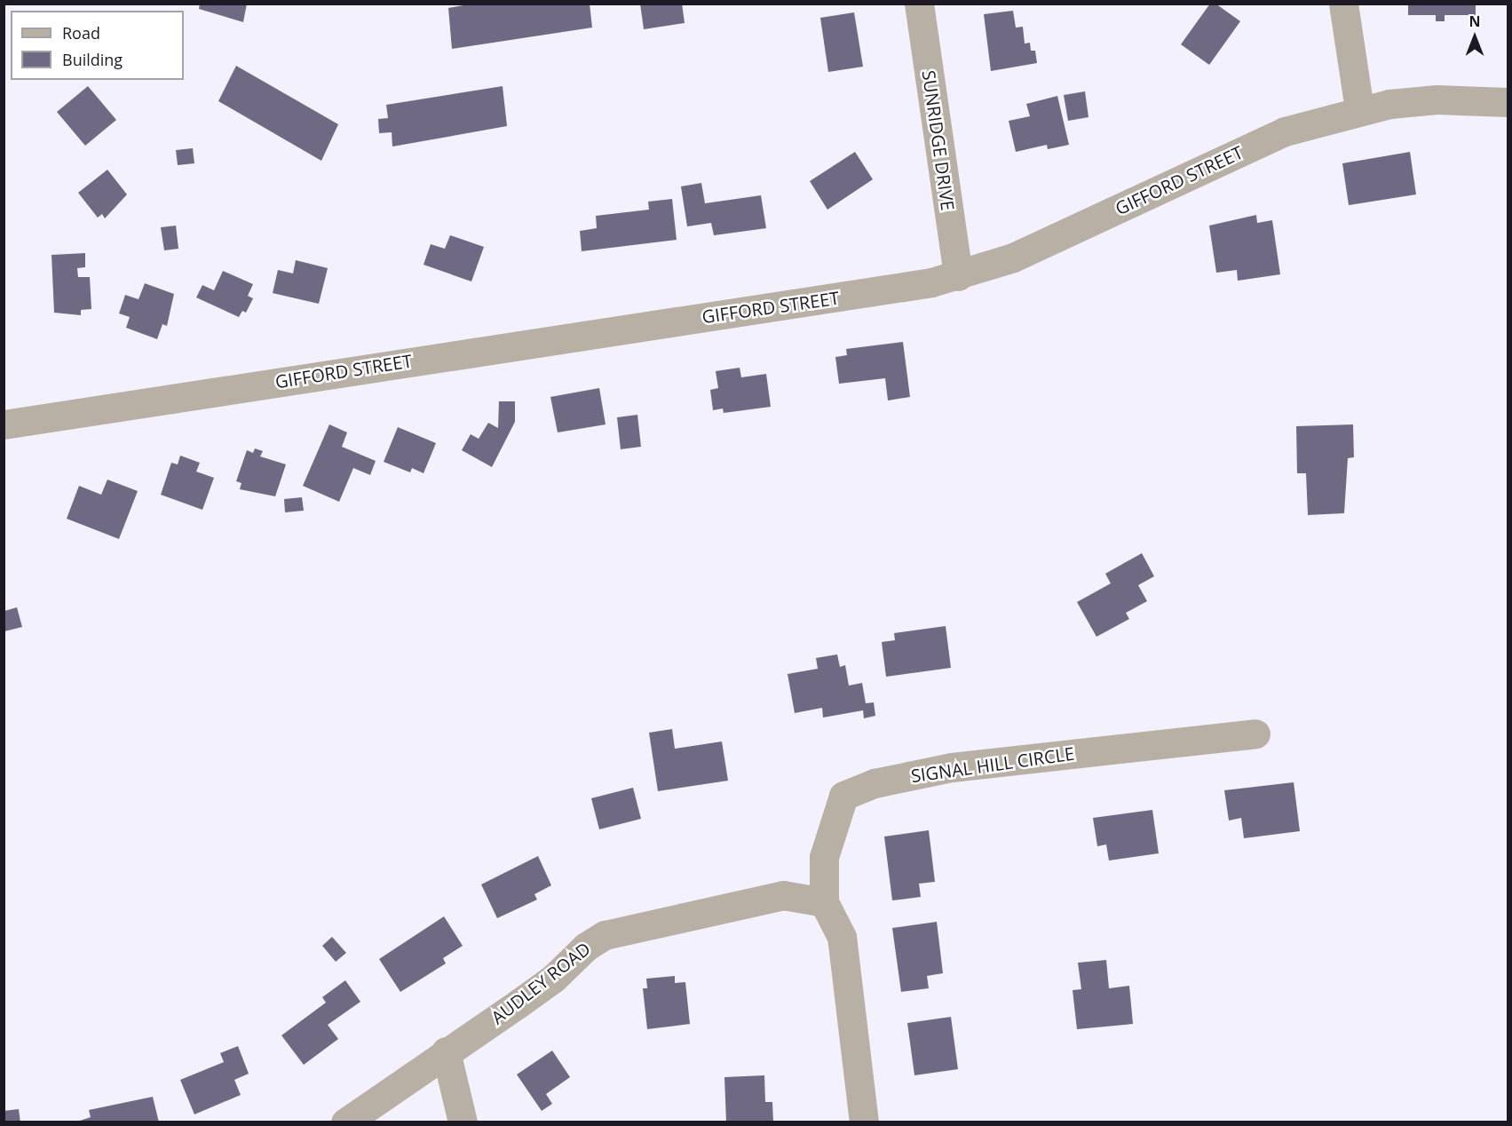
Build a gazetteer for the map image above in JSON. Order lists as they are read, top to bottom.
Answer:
{
  "streets": {
    "street": [
      "SUNRIDGE DRIVE",
      "GIFFORD STREET",
      "SIGNAL HILL CIRCLE",
      "AUDLEY ROAD"
    ]
  },
  "crossings": [
    ["SUNRIDGE DRIVE", "GIFFORD STREET"],
    ["SIGNAL HILL CIRCLE", "AUDLEY ROAD"]
  ],
  "legend": ["Road", "Building"],
  "north": "top"
}
